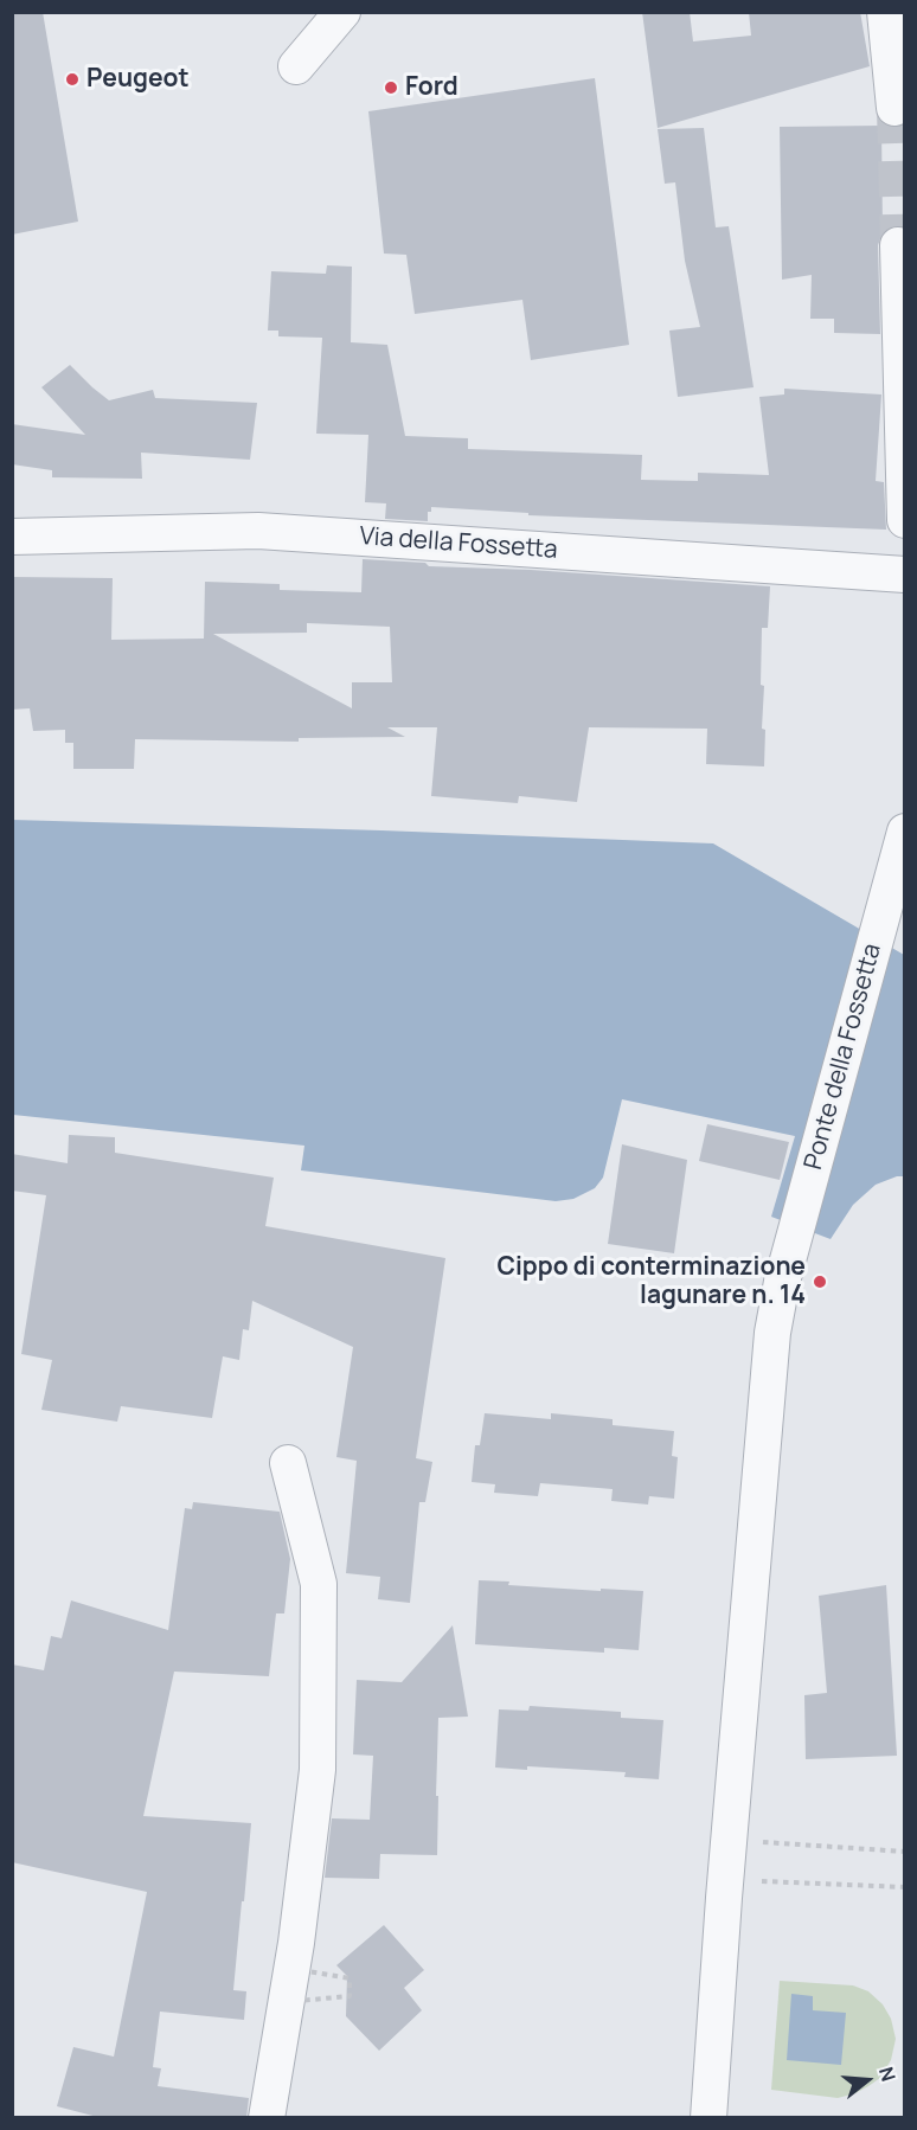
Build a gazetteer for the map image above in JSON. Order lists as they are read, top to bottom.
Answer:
{
  "streets": {
    "street": ["Via della Fossetta", "Ponte della Fossetta"]
  },
  "places": ["Peugeot", "Ford", "Cippo di conterminazione lagunare n. 14"],
  "north": "right"
}
